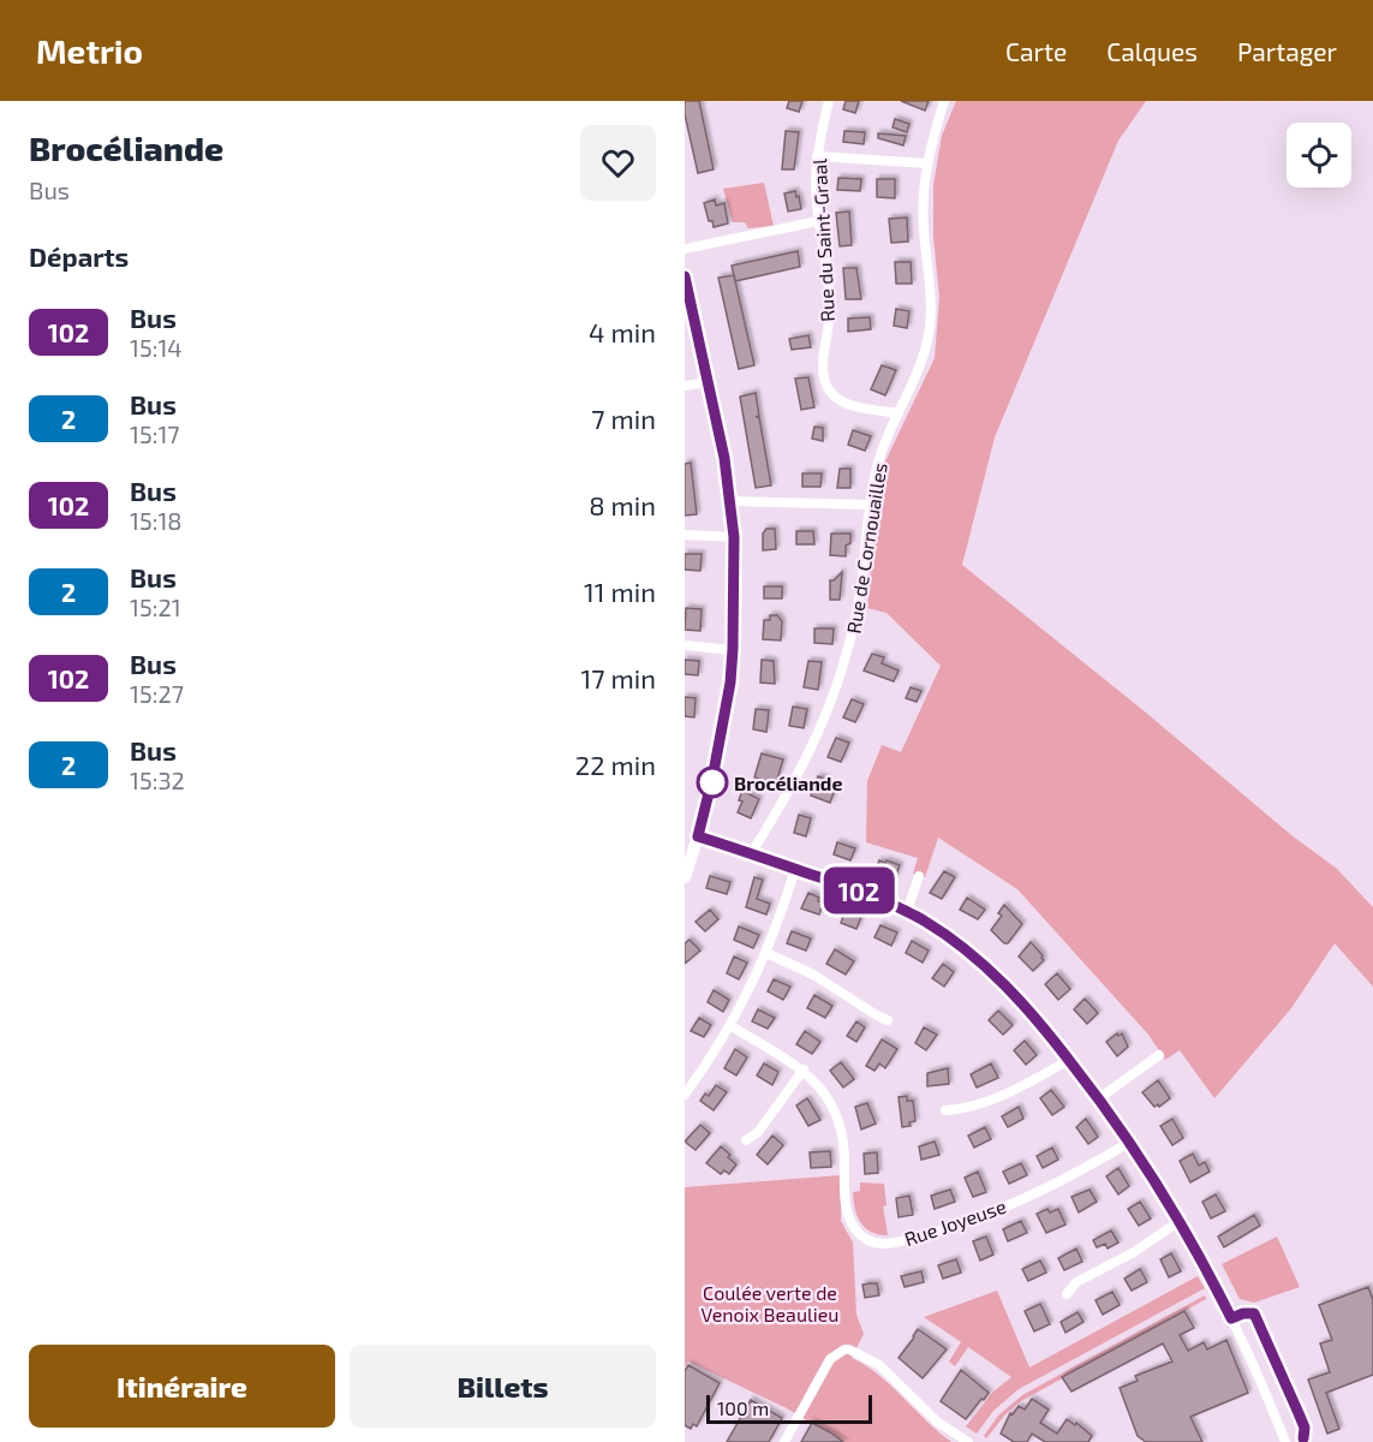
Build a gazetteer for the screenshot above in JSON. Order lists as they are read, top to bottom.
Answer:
{
  "streets": {
    "street": ["Rue du Saint-Graal", "Rue de Cornouailles", "Rue Joyeuse"]
  },
  "crossings": [
    ["Rue du Saint-Graal", "Rue de Cornouailles"]
  ],
  "parks": ["Coulée verte de Venoix Beaulieu"],
  "places": ["Brocéliande"],
  "lines": ["bus line 102"],
  "scale_bar": "100 m",
  "page": {
    "header": "Metrio",
    "nav": ["Carte", "Calques", "Partager"],
    "heading": [
      ["Brocéliande", "Bus"],
      "Départs"
    ],
    "on_map": "102",
    "list": [
      {
        "mark": "102",
        "name": "Bus",
        "note": "15:14",
        "value": "4 min"
      },
      {
        "mark": "2",
        "name": "Bus",
        "note": "15:17",
        "value": "7 min"
      },
      {
        "mark": "102",
        "name": "Bus",
        "note": "15:18",
        "value": "8 min"
      },
      {
        "mark": "2",
        "name": "Bus",
        "note": "15:21",
        "value": "11 min"
      },
      {
        "mark": "102",
        "name": "Bus",
        "note": "15:27",
        "value": "17 min"
      },
      {
        "mark": "2",
        "name": "Bus",
        "note": "15:32",
        "value": "22 min"
      }
    ],
    "buttons": ["Itinéraire", "Billets"],
    "scale": "100 m"
  }
}
